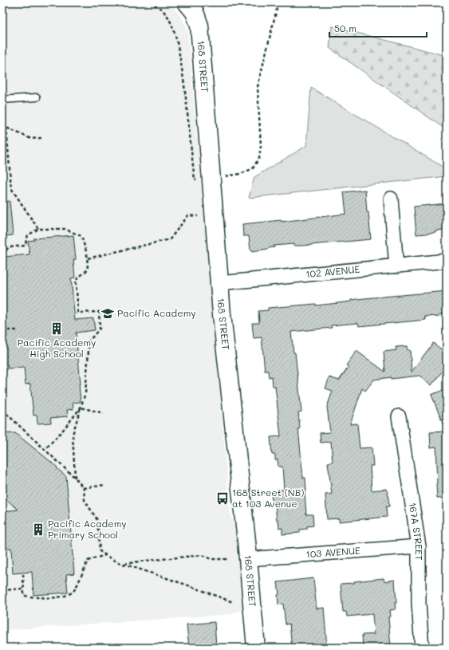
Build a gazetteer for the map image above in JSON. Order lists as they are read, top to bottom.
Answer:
{
  "streets": {
    "street": [
      "168 STREET",
      "102 AVENUE",
      "167A STREET",
      "103 AVENUE"
    ]
  },
  "crossings": [
    ["168 STREET", "102 AVENUE"],
    ["168 STREET", "103 AVENUE"],
    ["167A STREET", "103 AVENUE"]
  ],
  "places": {
    "school or university": ["Pacific Academy"],
    "building": ["Pacific Academy High School", "Pacific Academy Primary School"],
    "bus stop": ["168 Street (NB) at 103 Avenue"]
  },
  "scale_bar": "50 m"
}
